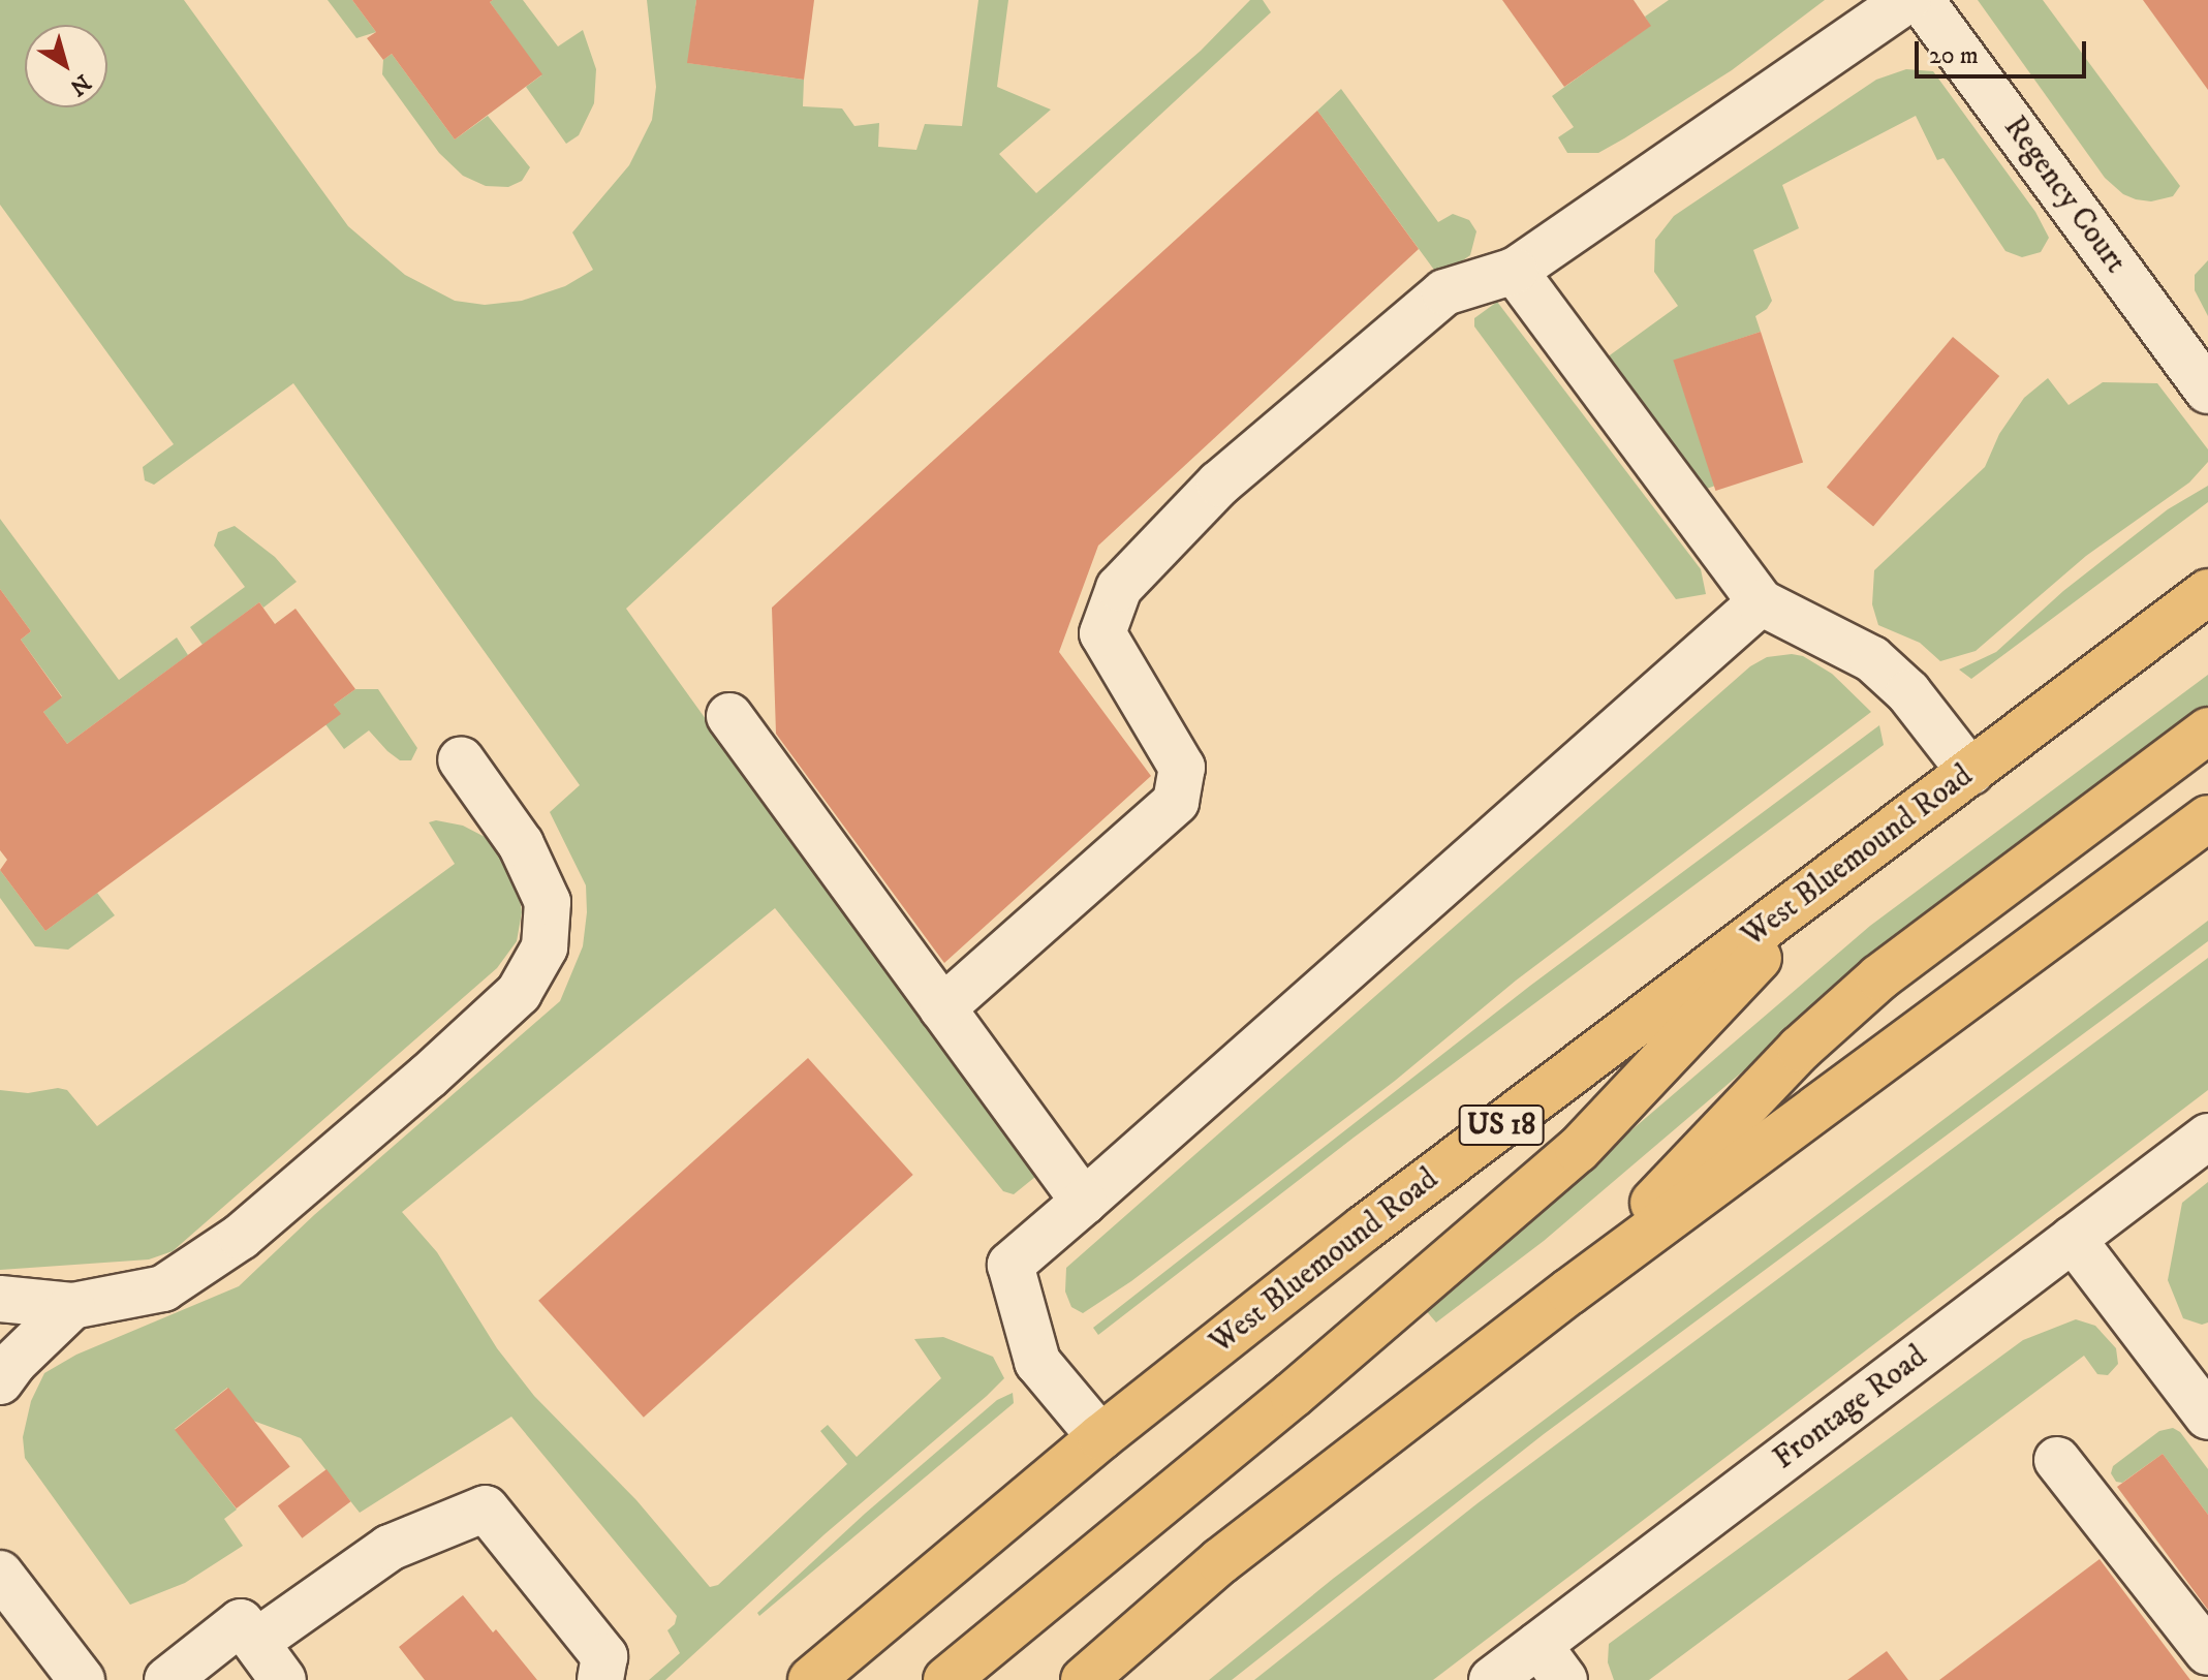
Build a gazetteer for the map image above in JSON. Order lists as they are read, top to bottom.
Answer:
{
  "streets": {
    "main road": ["West Bluemound Road", "US 18"],
    "street": ["Regency Court", "Frontage Road"]
  },
  "scale_bar": "20 m",
  "north": "bottom right"
}
